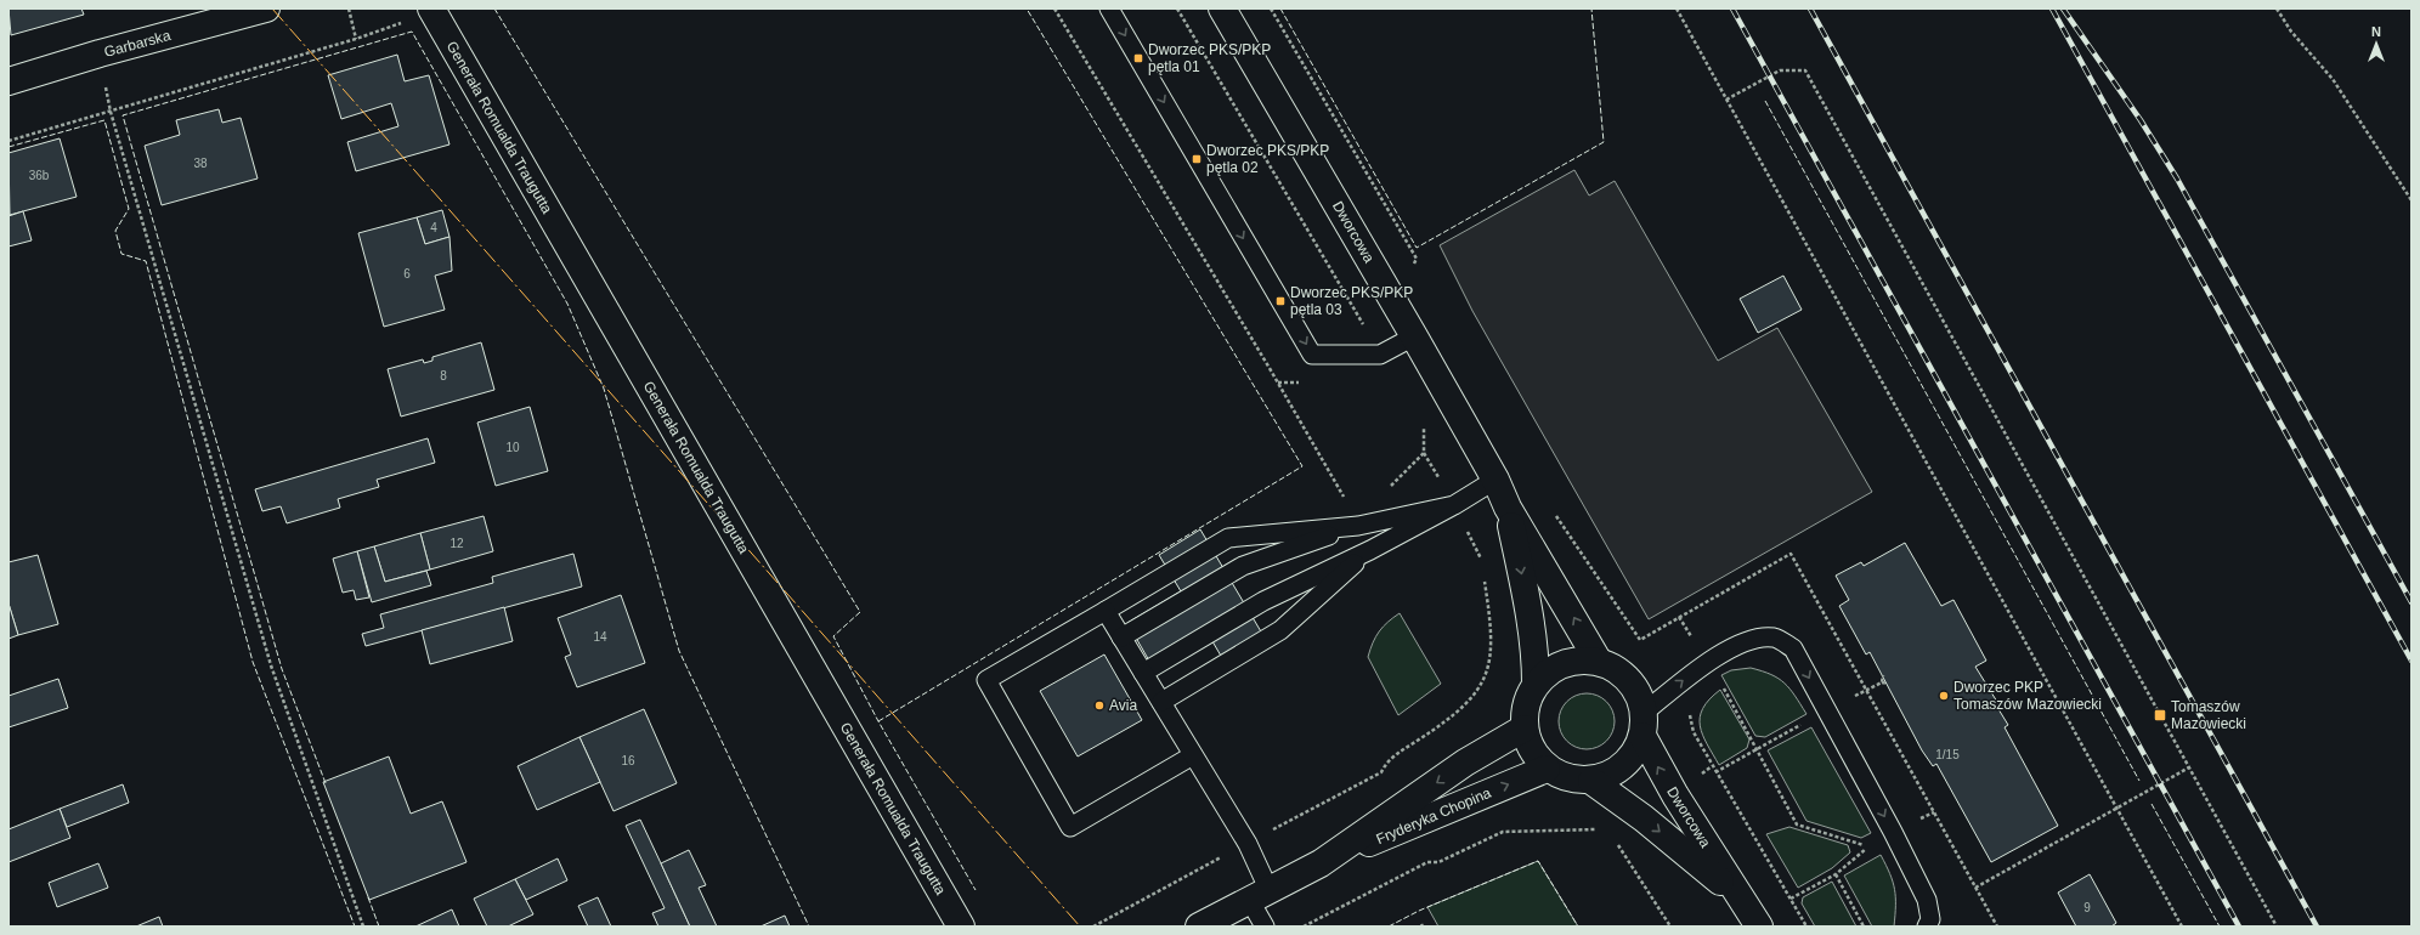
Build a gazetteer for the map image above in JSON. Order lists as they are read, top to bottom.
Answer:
{
  "streets": {
    "street": [
      "Garbarska",
      "Generała Romualda Traugutta",
      "Dworcowa",
      "Fryderyka Chopina"
    ]
  },
  "crossings": [
    ["Dworcowa", "Fryderyka Chopina"]
  ],
  "places": {
    "transit": [
      "Dworzec PKS/PKP pętla 01",
      "Dworzec PKS/PKP pętla 02",
      "Dworzec PKS/PKP pętla 03",
      "Tomaszów Mazowiecki"
    ],
    "other": ["Dworzec PKP Tomaszów Mazowiecki", "Avia"]
  },
  "house_numbers": [
    "38",
    "36b",
    "4",
    "6",
    "8",
    "10",
    "12",
    "14",
    "1/15",
    "16",
    "9"
  ],
  "north": "top"
}
